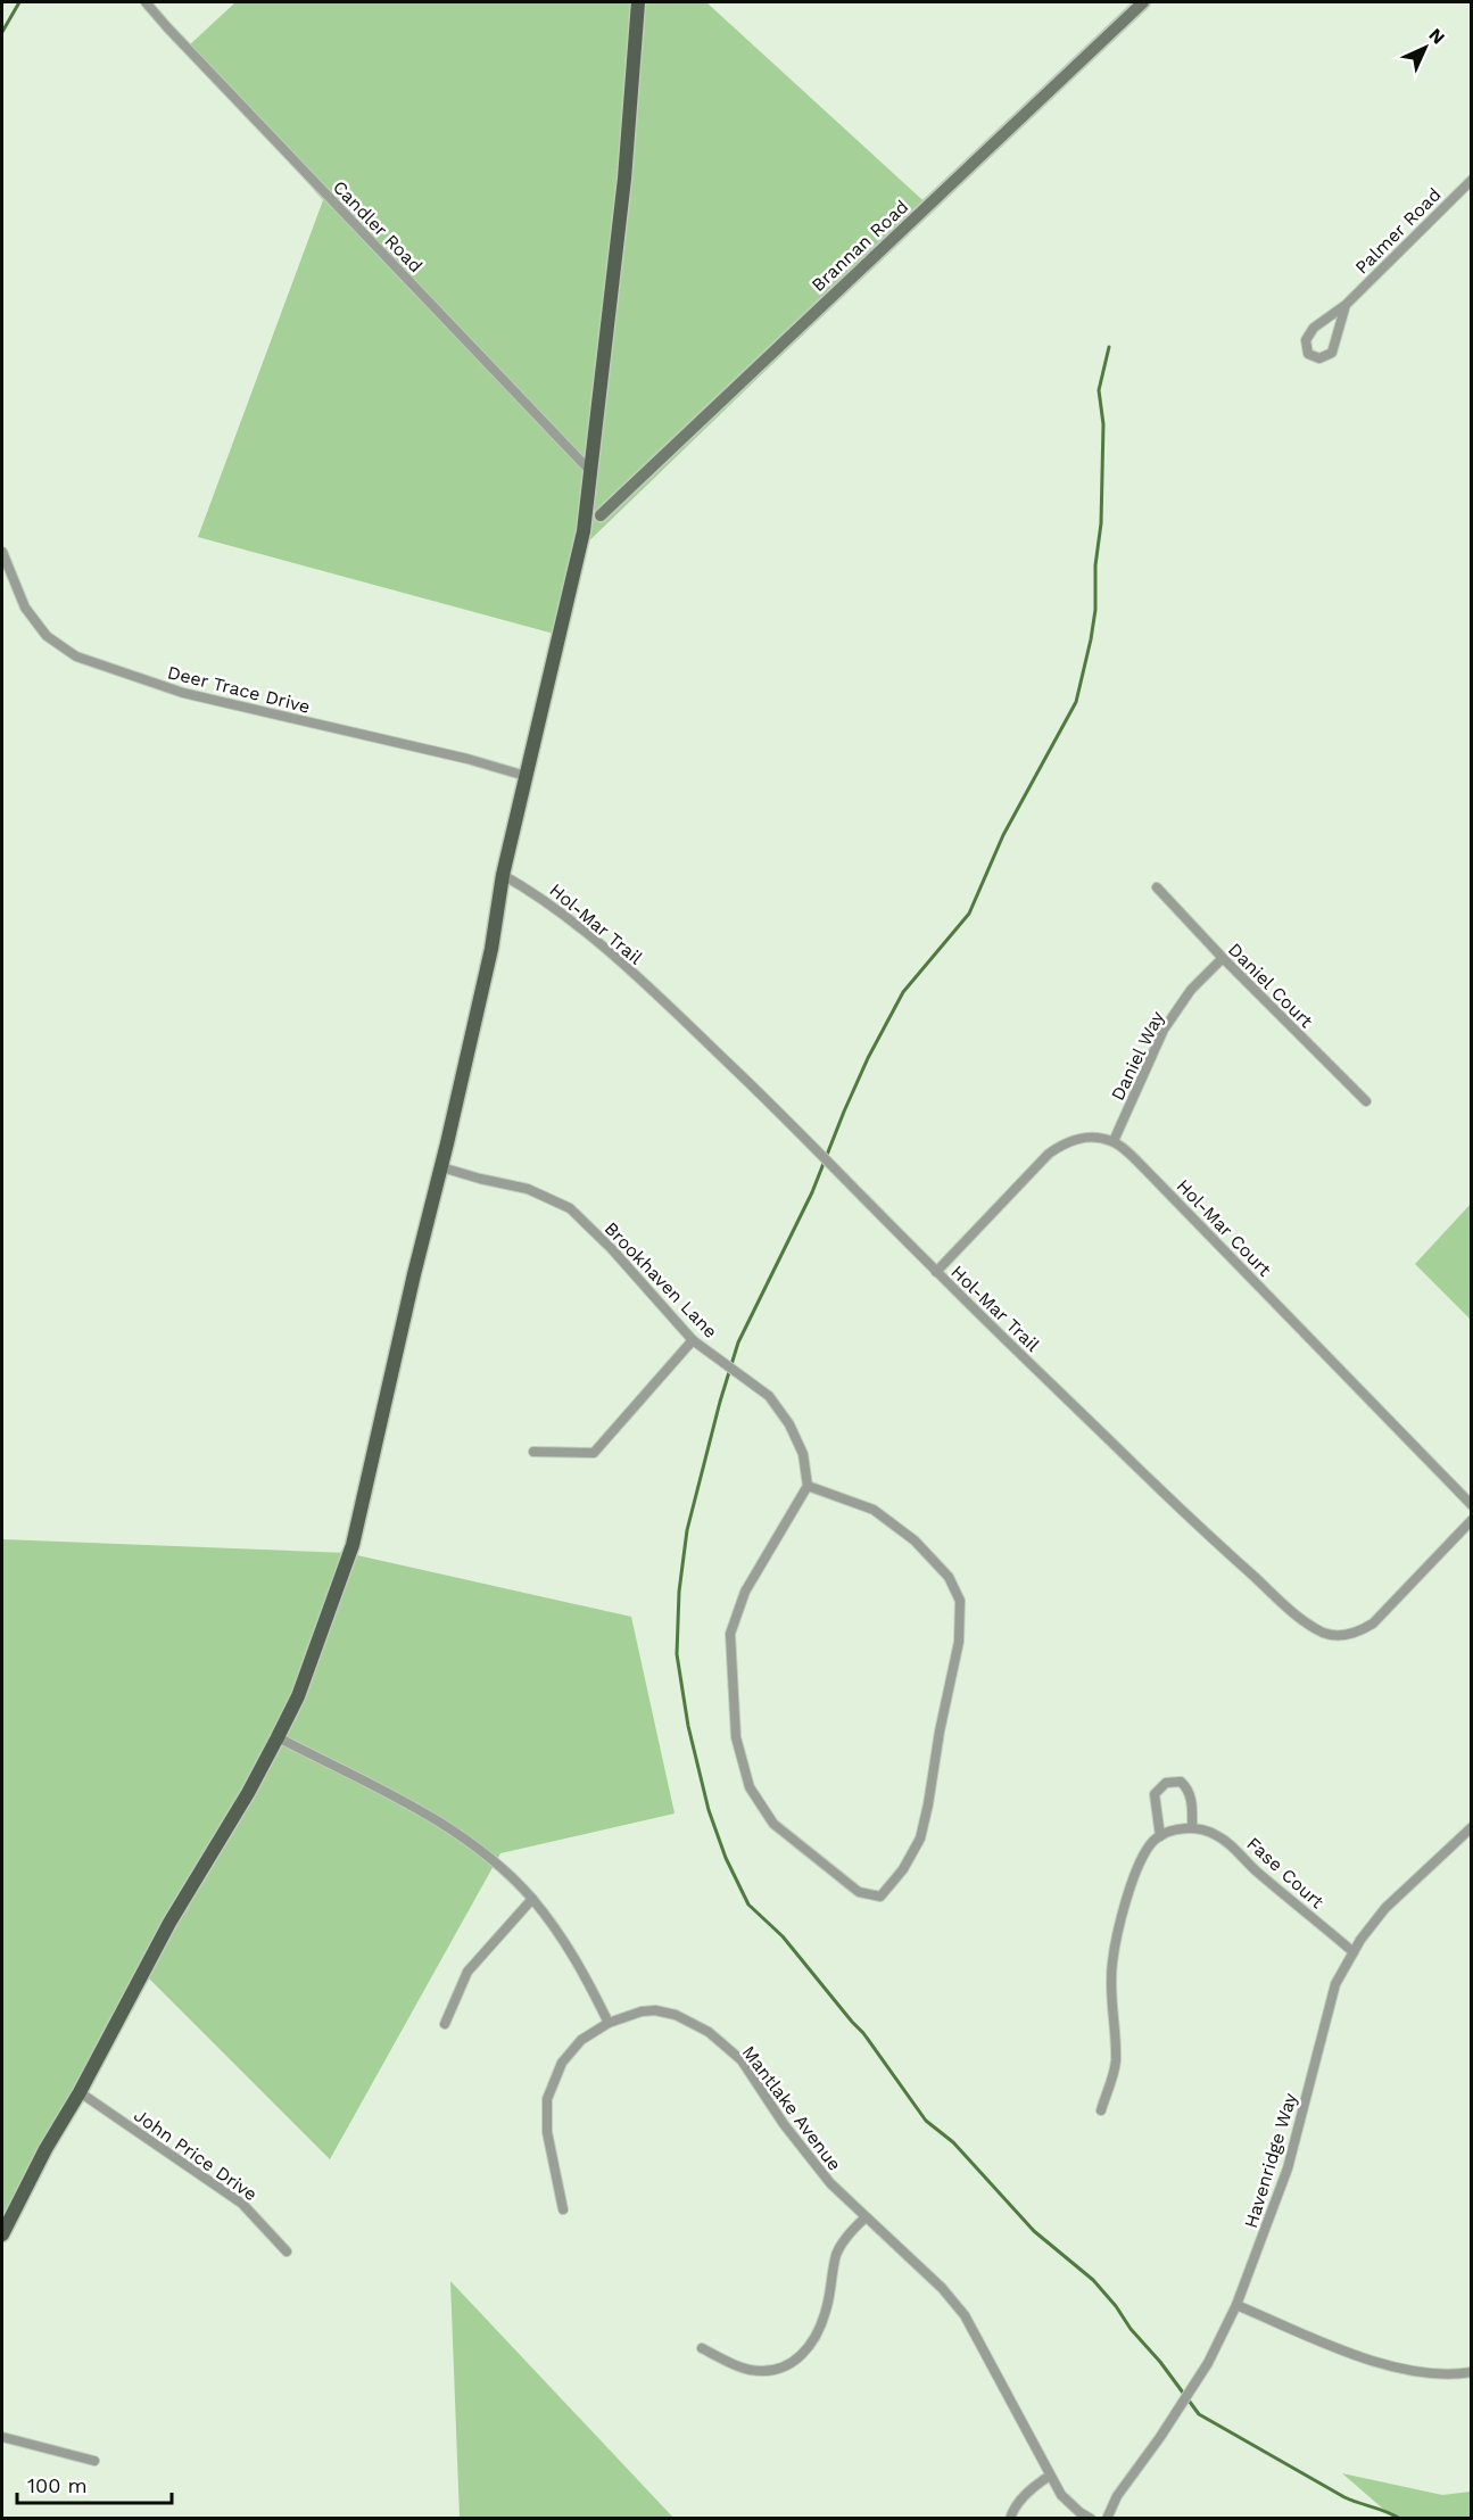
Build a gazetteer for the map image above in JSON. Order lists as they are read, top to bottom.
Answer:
{
  "streets": {
    "street": [
      "Candler Road",
      "Palmer Road",
      "Brannan Road",
      "Deer Trace Drive",
      "Hol-Mar Trail",
      "Daniel Court",
      "Daniel Way",
      "Hol-Mar Court",
      "Brookhaven Lane",
      "Fase Court",
      "Mantlake Avenue",
      "John Price Drive",
      "Havenridge Way"
    ]
  },
  "crossings": [
    ["Daniel Court", "Daniel Way"],
    ["Daniel Way", "Hol-Mar Court"],
    ["Fase Court", "Havenridge Way"]
  ],
  "scale_bar": "100 m",
  "north": "top right"
}
